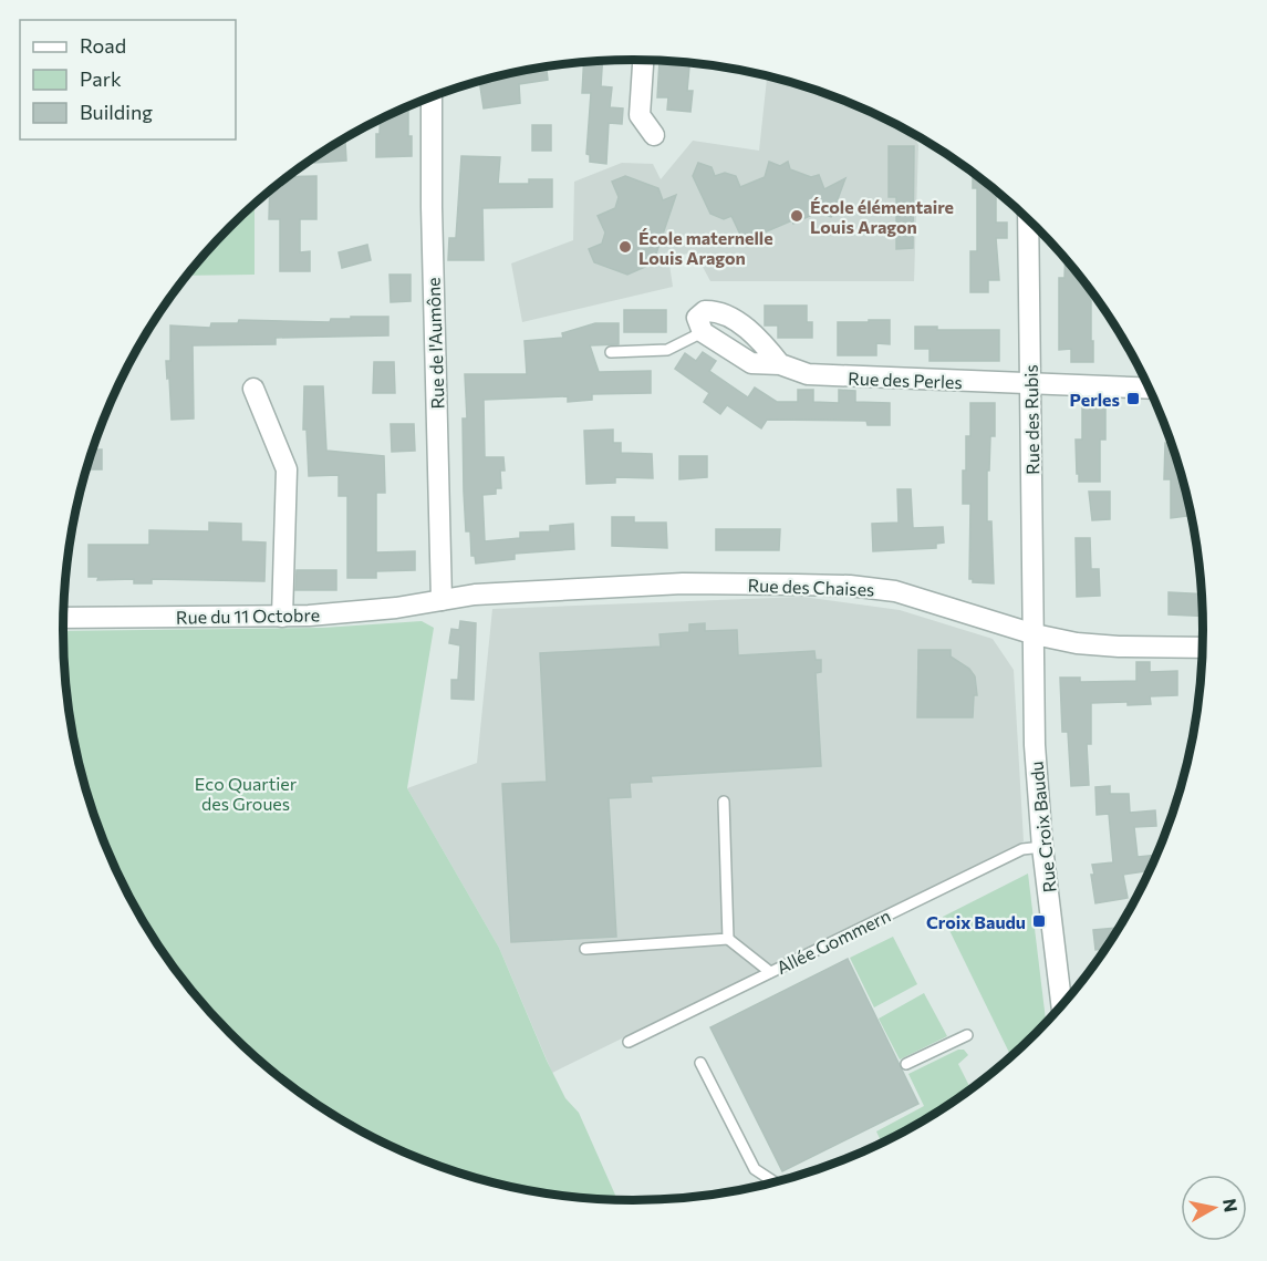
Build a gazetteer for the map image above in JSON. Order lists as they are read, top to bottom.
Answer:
{
  "streets": {
    "street": [
      "Rue de l'Aumône",
      "Rue des Perles",
      "Rue des Rubis",
      "Rue des Chaises",
      "Rue du 11 Octobre",
      "Rue Croix Baudu"
    ],
    "lane": ["Allée Gommern"]
  },
  "crossings": [
    ["Rue de l'Aumône", "Rue des Chaises"],
    ["Rue de l'Aumône", "Rue du 11 Octobre"],
    ["Rue des Perles", "Rue des Rubis"],
    ["Rue des Rubis", "Rue des Chaises"],
    ["Rue des Rubis", "Rue Croix Baudu"],
    ["Rue des Chaises", "Rue du 11 Octobre"],
    ["Rue des Chaises", "Rue Croix Baudu"],
    ["Rue Croix Baudu", "Allée Gommern"]
  ],
  "parks": ["Eco Quartier des Groues"],
  "places": {
    "other": ["École élémentaire Louis Aragon", "École maternelle Louis Aragon"],
    "transit": ["Perles", "Croix Baudu"]
  },
  "legend": ["Road", "Park", "Building"],
  "north": "right"
}
